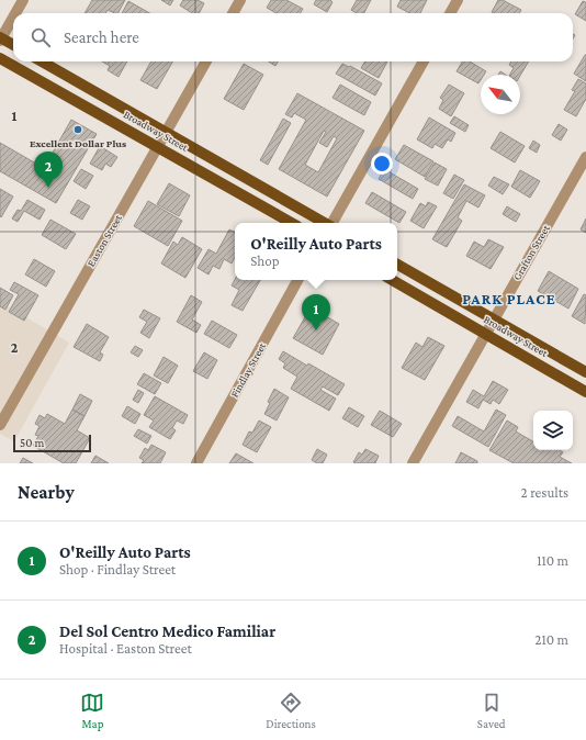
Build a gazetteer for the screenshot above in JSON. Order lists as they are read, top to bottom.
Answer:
{
  "streets": {
    "main road": ["Broadway Street"],
    "street": ["Easton Street", "Grafton Street", "Findlay Street"]
  },
  "crossings": [
    ["Broadway Street", "Easton Street"],
    ["Broadway Street", "Grafton Street"]
  ],
  "districts": ["PARK PLACE"],
  "places": ["Excellent Dollar Plus"],
  "scale_bar": "50 m",
  "north": "top left",
  "page": {
    "search": "Search here",
    "pins": ["2", "1"],
    "popup": ["O'Reilly Auto Parts", "Shop"],
    "scale": "50 m",
    "heading": ["Nearby", "2 results"],
    "list": [
      {
        "mark": "1",
        "name": "O'Reilly Auto Parts",
        "note": "Shop · Findlay Street",
        "value": "110 m"
      },
      {
        "mark": "2",
        "name": "Del Sol Centro Medico Familiar",
        "note": "Hospital · Easton Street",
        "value": "210 m"
      }
    ],
    "nav": ["Map", "Directions", "Saved"]
  },
  "grid": {
    "rows": ["1", "2"]
  }
}
